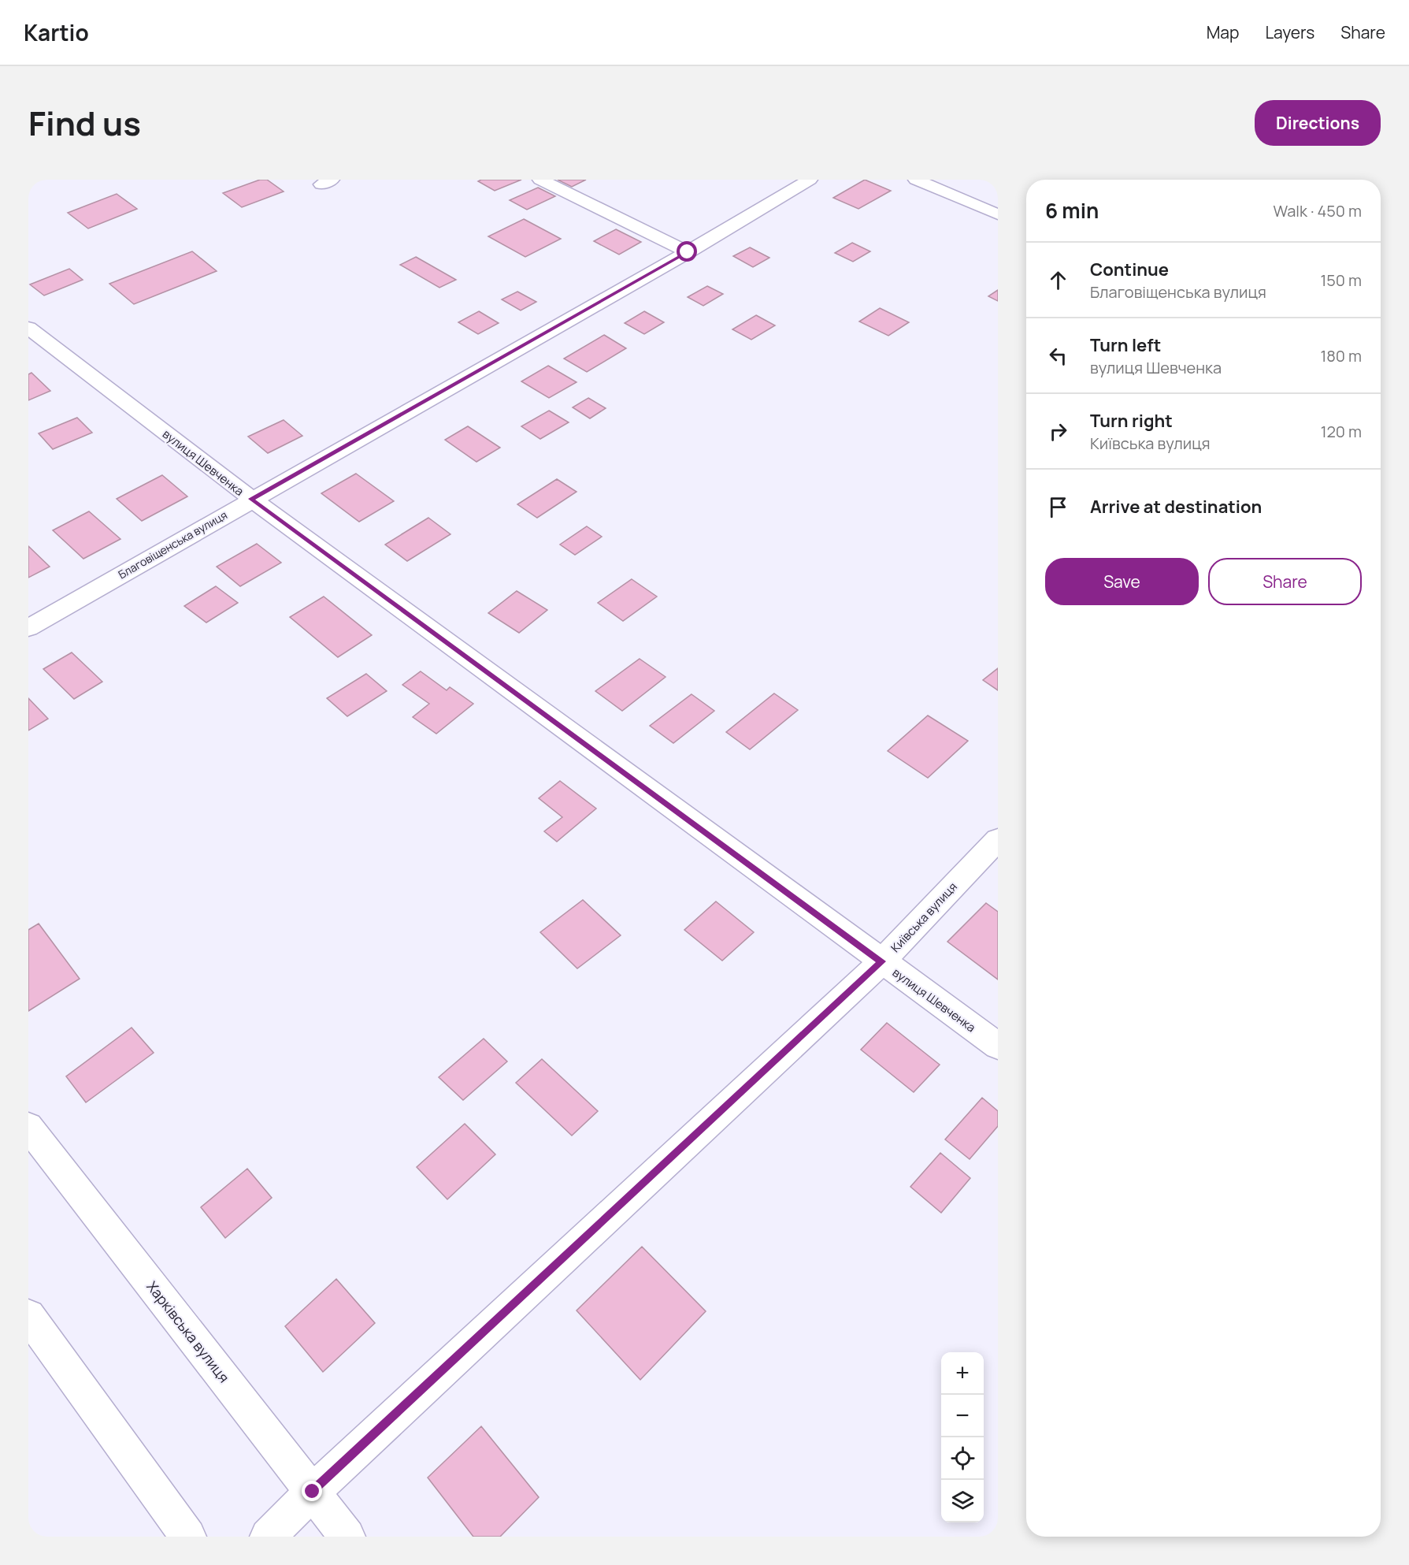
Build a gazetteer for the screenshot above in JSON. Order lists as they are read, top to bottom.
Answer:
{
  "streets": {
    "street": [
      "вулиця Шевченка",
      "Благовіщенська вулиця",
      "Київська вулиця",
      "Харківська вулиця"
    ]
  },
  "crossings": [
    ["вулиця Шевченка", "Благовіщенська вулиця"],
    ["вулиця Шевченка", "Київська вулиця"],
    ["Київська вулиця", "Харківська вулиця"]
  ],
  "page": {
    "header": "Kartio",
    "nav": ["Map", "Layers", "Share"],
    "title": "Find us",
    "buttons": [
      "Directions",
      ["Save", "Share"]
    ],
    "heading": ["6 min", "Walk · 450 m"],
    "list": [
      ["Continue", "Благовіщенська вулиця", "150 m"],
      ["Turn left", "вулиця Шевченка", "180 m"],
      ["Turn right", "Київська вулиця", "120 m"],
      "Arrive at destination"
    ],
    "map_buttons": ["+", "−"]
  }
}
